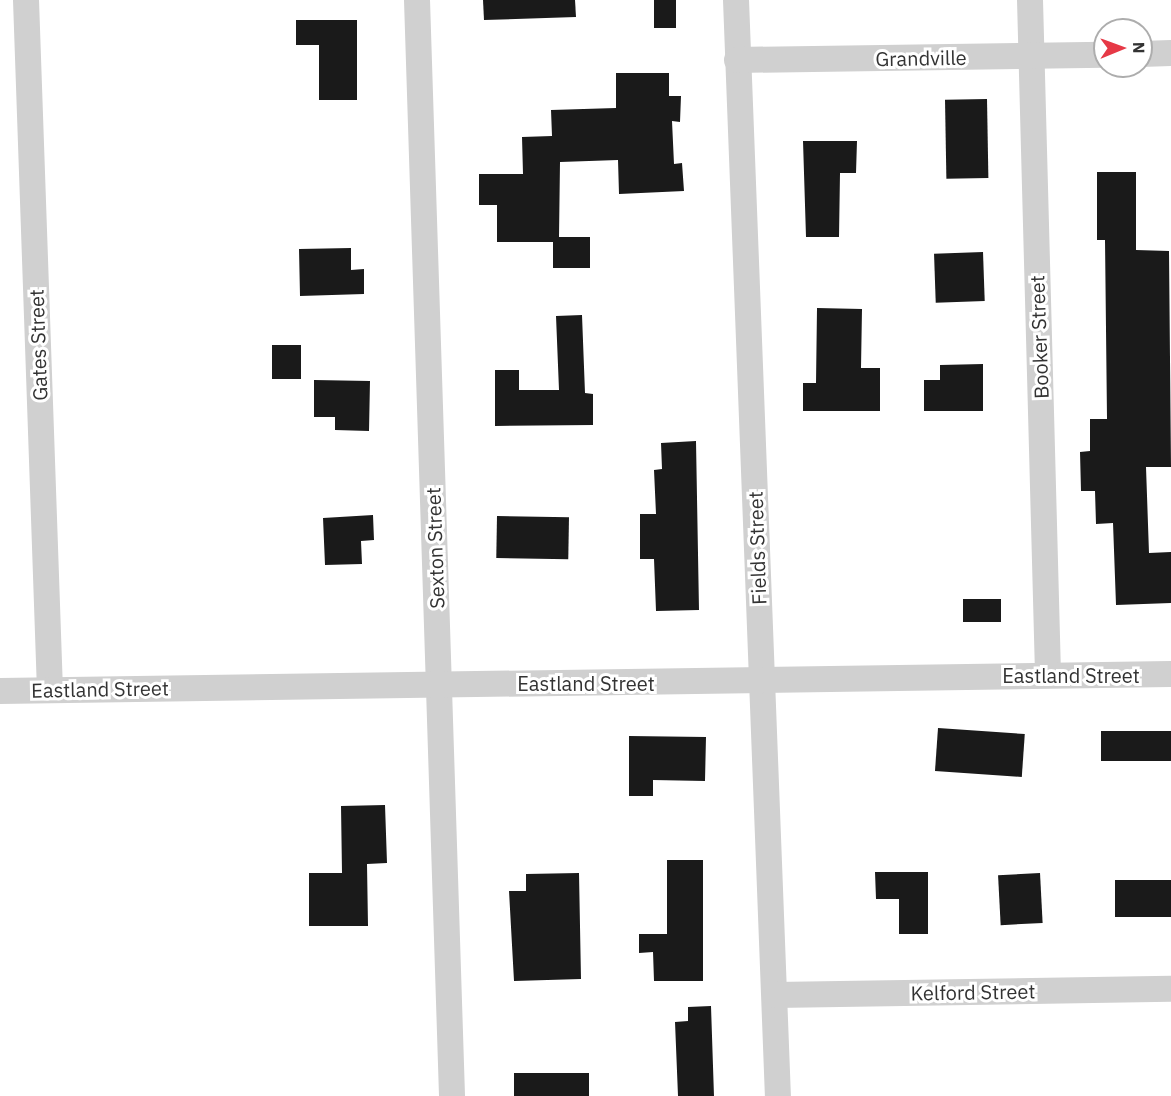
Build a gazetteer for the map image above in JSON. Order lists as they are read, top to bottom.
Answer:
{
  "streets": {
    "street": [
      "Grandville",
      "Booker Street",
      "Gates Street",
      "Sexton Street",
      "Fields Street",
      "Eastland Street",
      "Kelford Street"
    ]
  },
  "crossings": [
    ["Grandville", "Booker Street"],
    ["Grandville", "Fields Street"],
    ["Booker Street", "Eastland Street"],
    ["Gates Street", "Eastland Street"],
    ["Sexton Street", "Eastland Street"],
    ["Fields Street", "Eastland Street"],
    ["Fields Street", "Kelford Street"]
  ],
  "north": "right"
}
